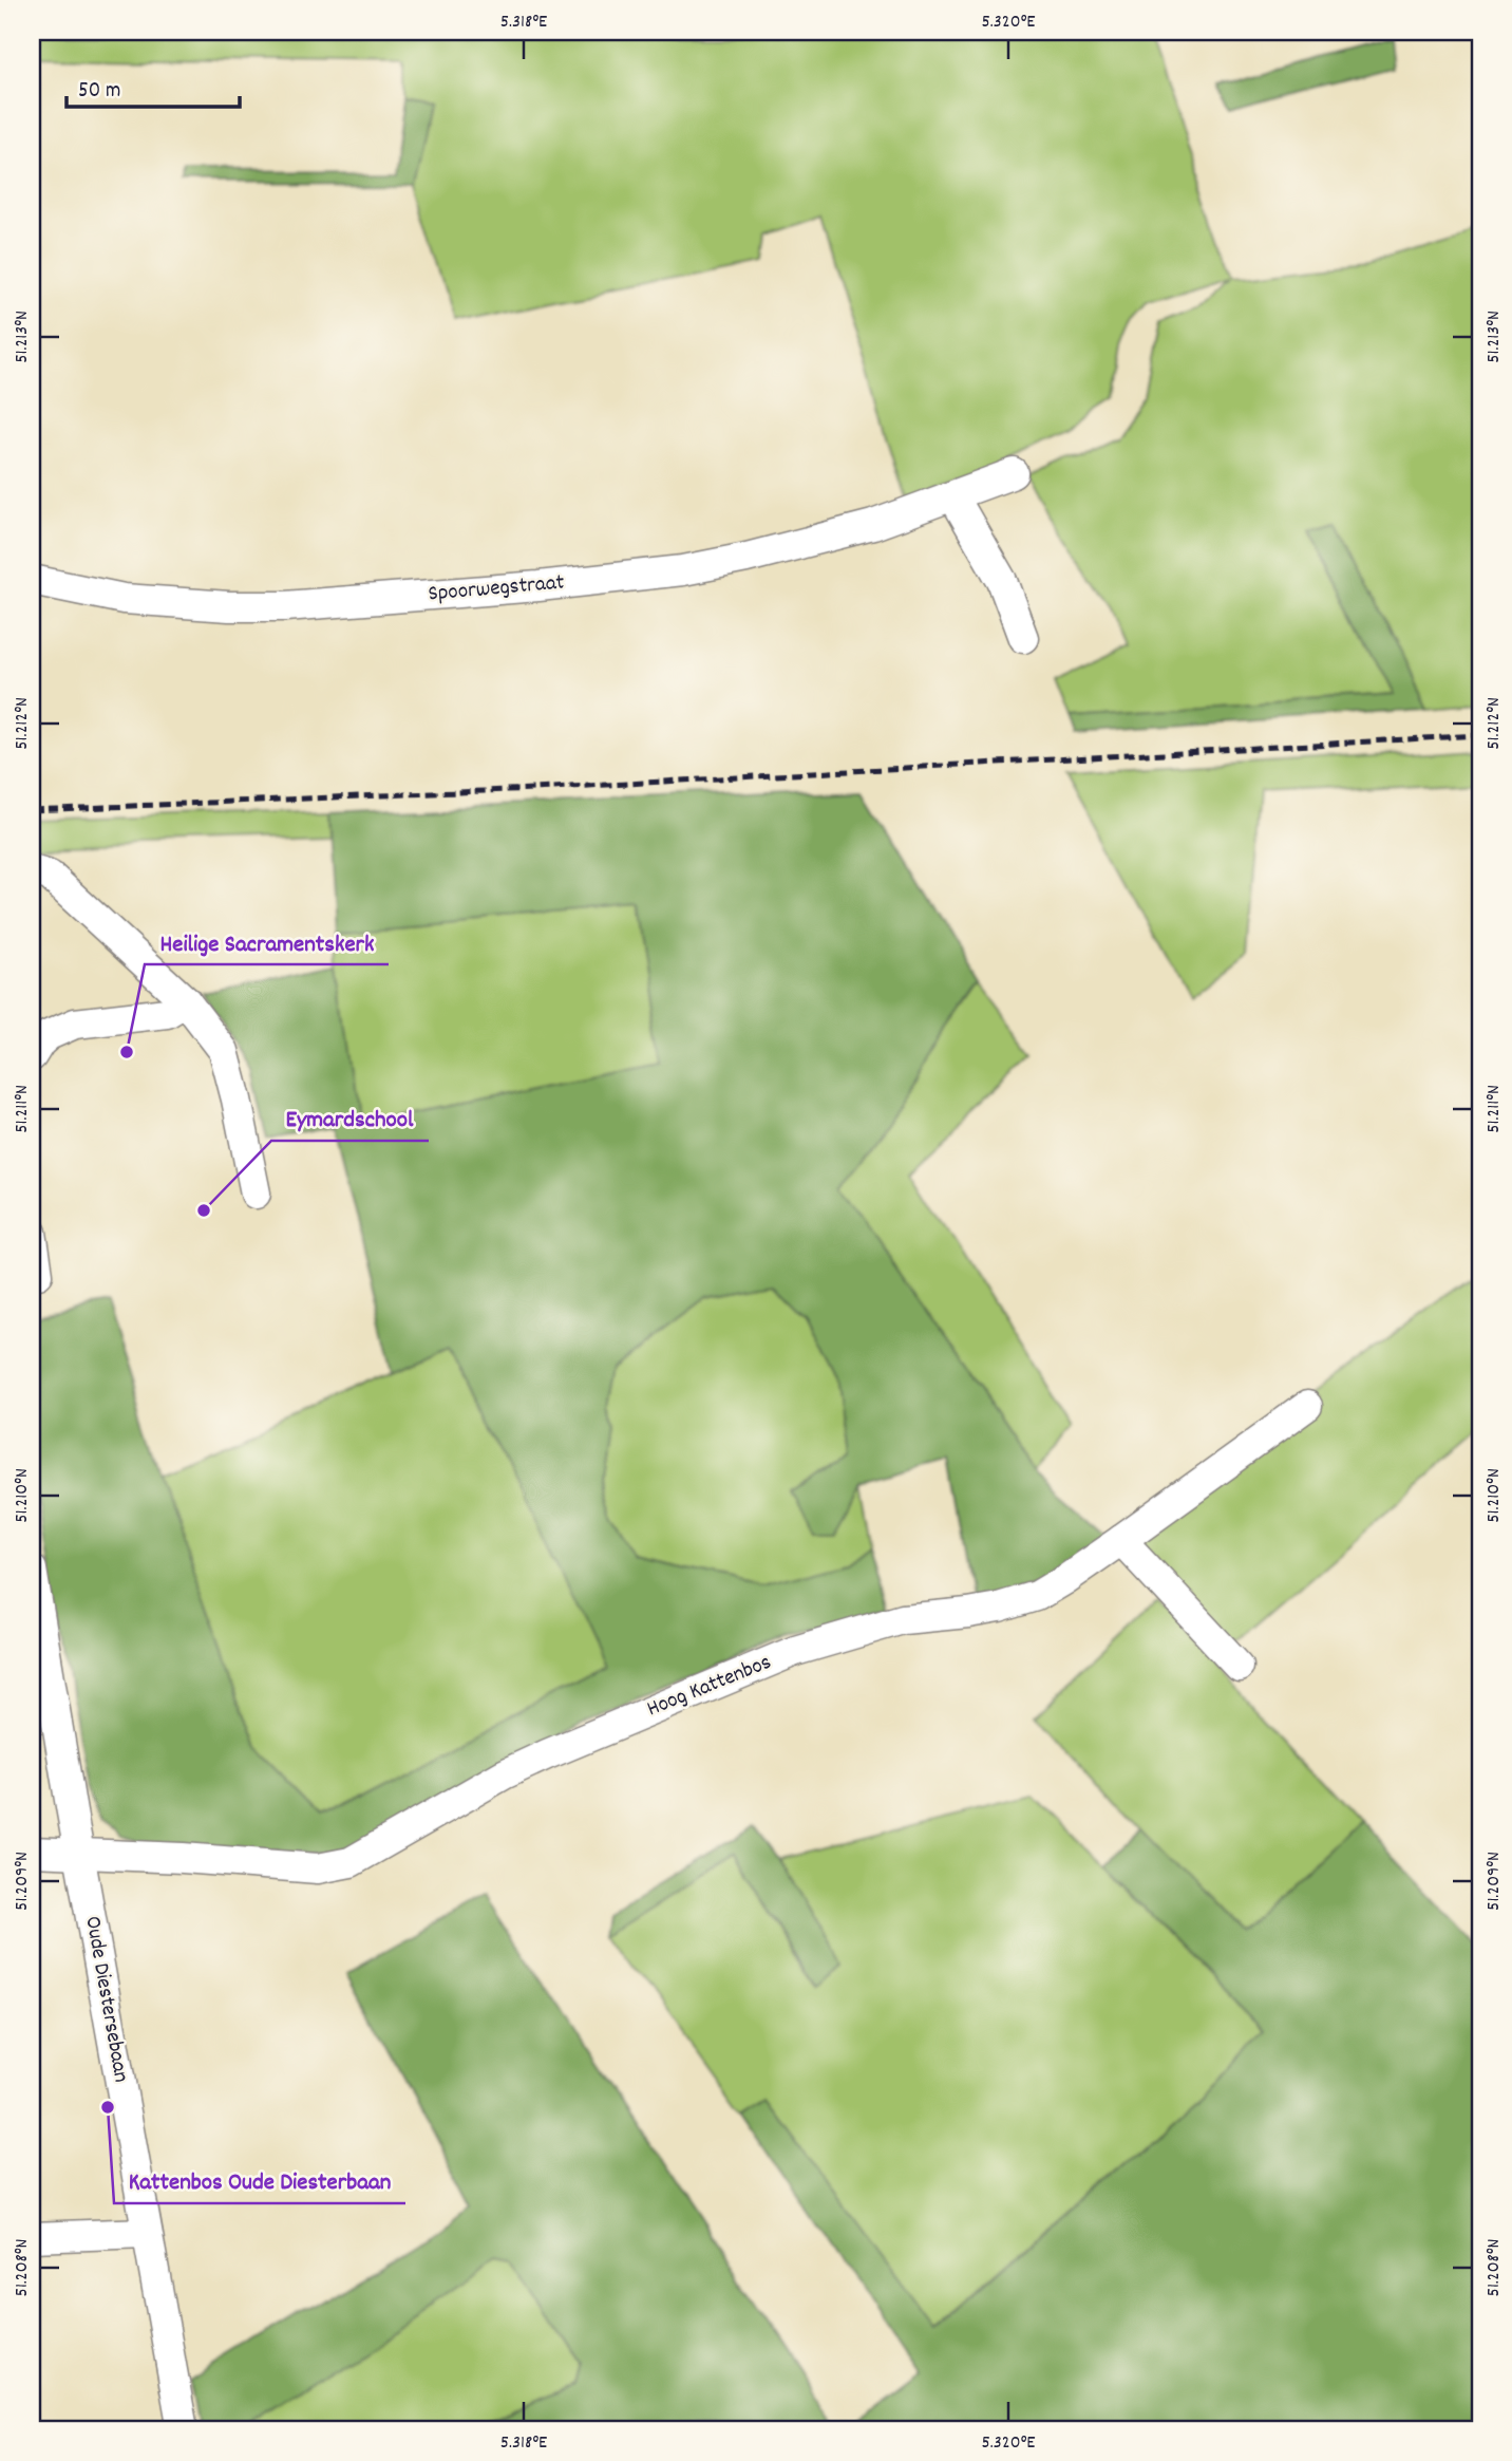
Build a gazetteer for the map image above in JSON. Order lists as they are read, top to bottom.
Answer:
{
  "streets": {
    "street": ["Spoorwegstraat", "Hoog Kattenbos", "Oude Diestersebaan"]
  },
  "crossings": [
    ["Hoog Kattenbos", "Oude Diestersebaan"]
  ],
  "places": ["Heilige Sacramentskerk", "Eymardschool", "Kattenbos Oude Diesterbaan"],
  "scale_bar": "50 m",
  "coordinates": [
    "5.318°E",
    "5.320°E",
    "51.213°N",
    "51.212°N",
    "51.211°N",
    "51.210°N",
    "51.209°N",
    "51.208°N"
  ]
}
